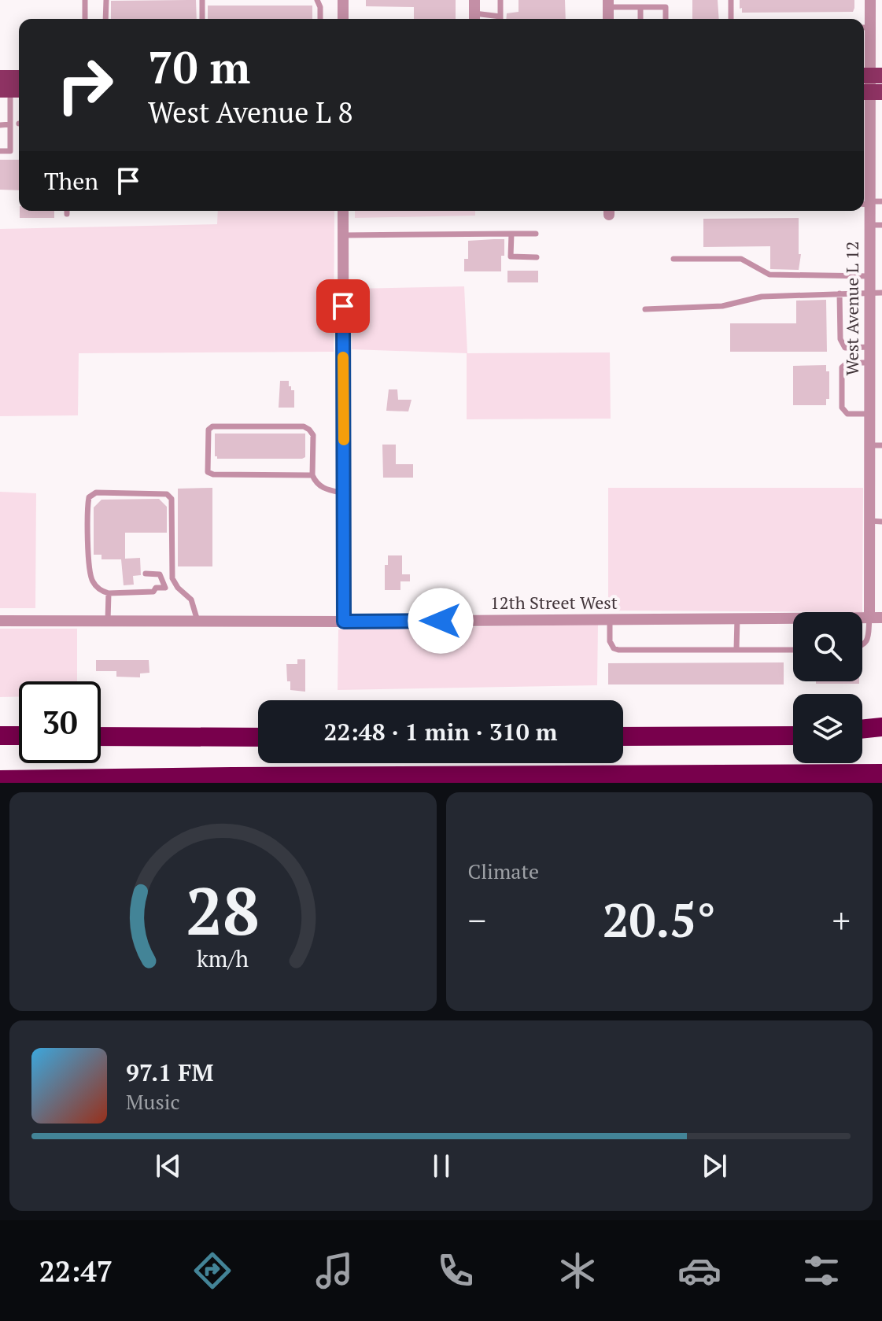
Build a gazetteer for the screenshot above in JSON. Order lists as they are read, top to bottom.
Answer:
{
  "streets": {
    "street": ["West Avenue L 12", "12th Street West"]
  },
  "crossings": [
    ["West Avenue L 12", "12th Street West"]
  ],
  "page": {
    "turn": ["70 m", "West Avenue L 8"],
    "then": "Then",
    "limit": "30",
    "trip": "22:48 · 1 min · 310 m",
    "tile": "Climate",
    "heat": ["−", "20.5°", "+"],
    "song": ["97.1 FM", "Music"],
    "tabs": "22:47",
    "gauge": ["28", "km/h"]
  }
}
